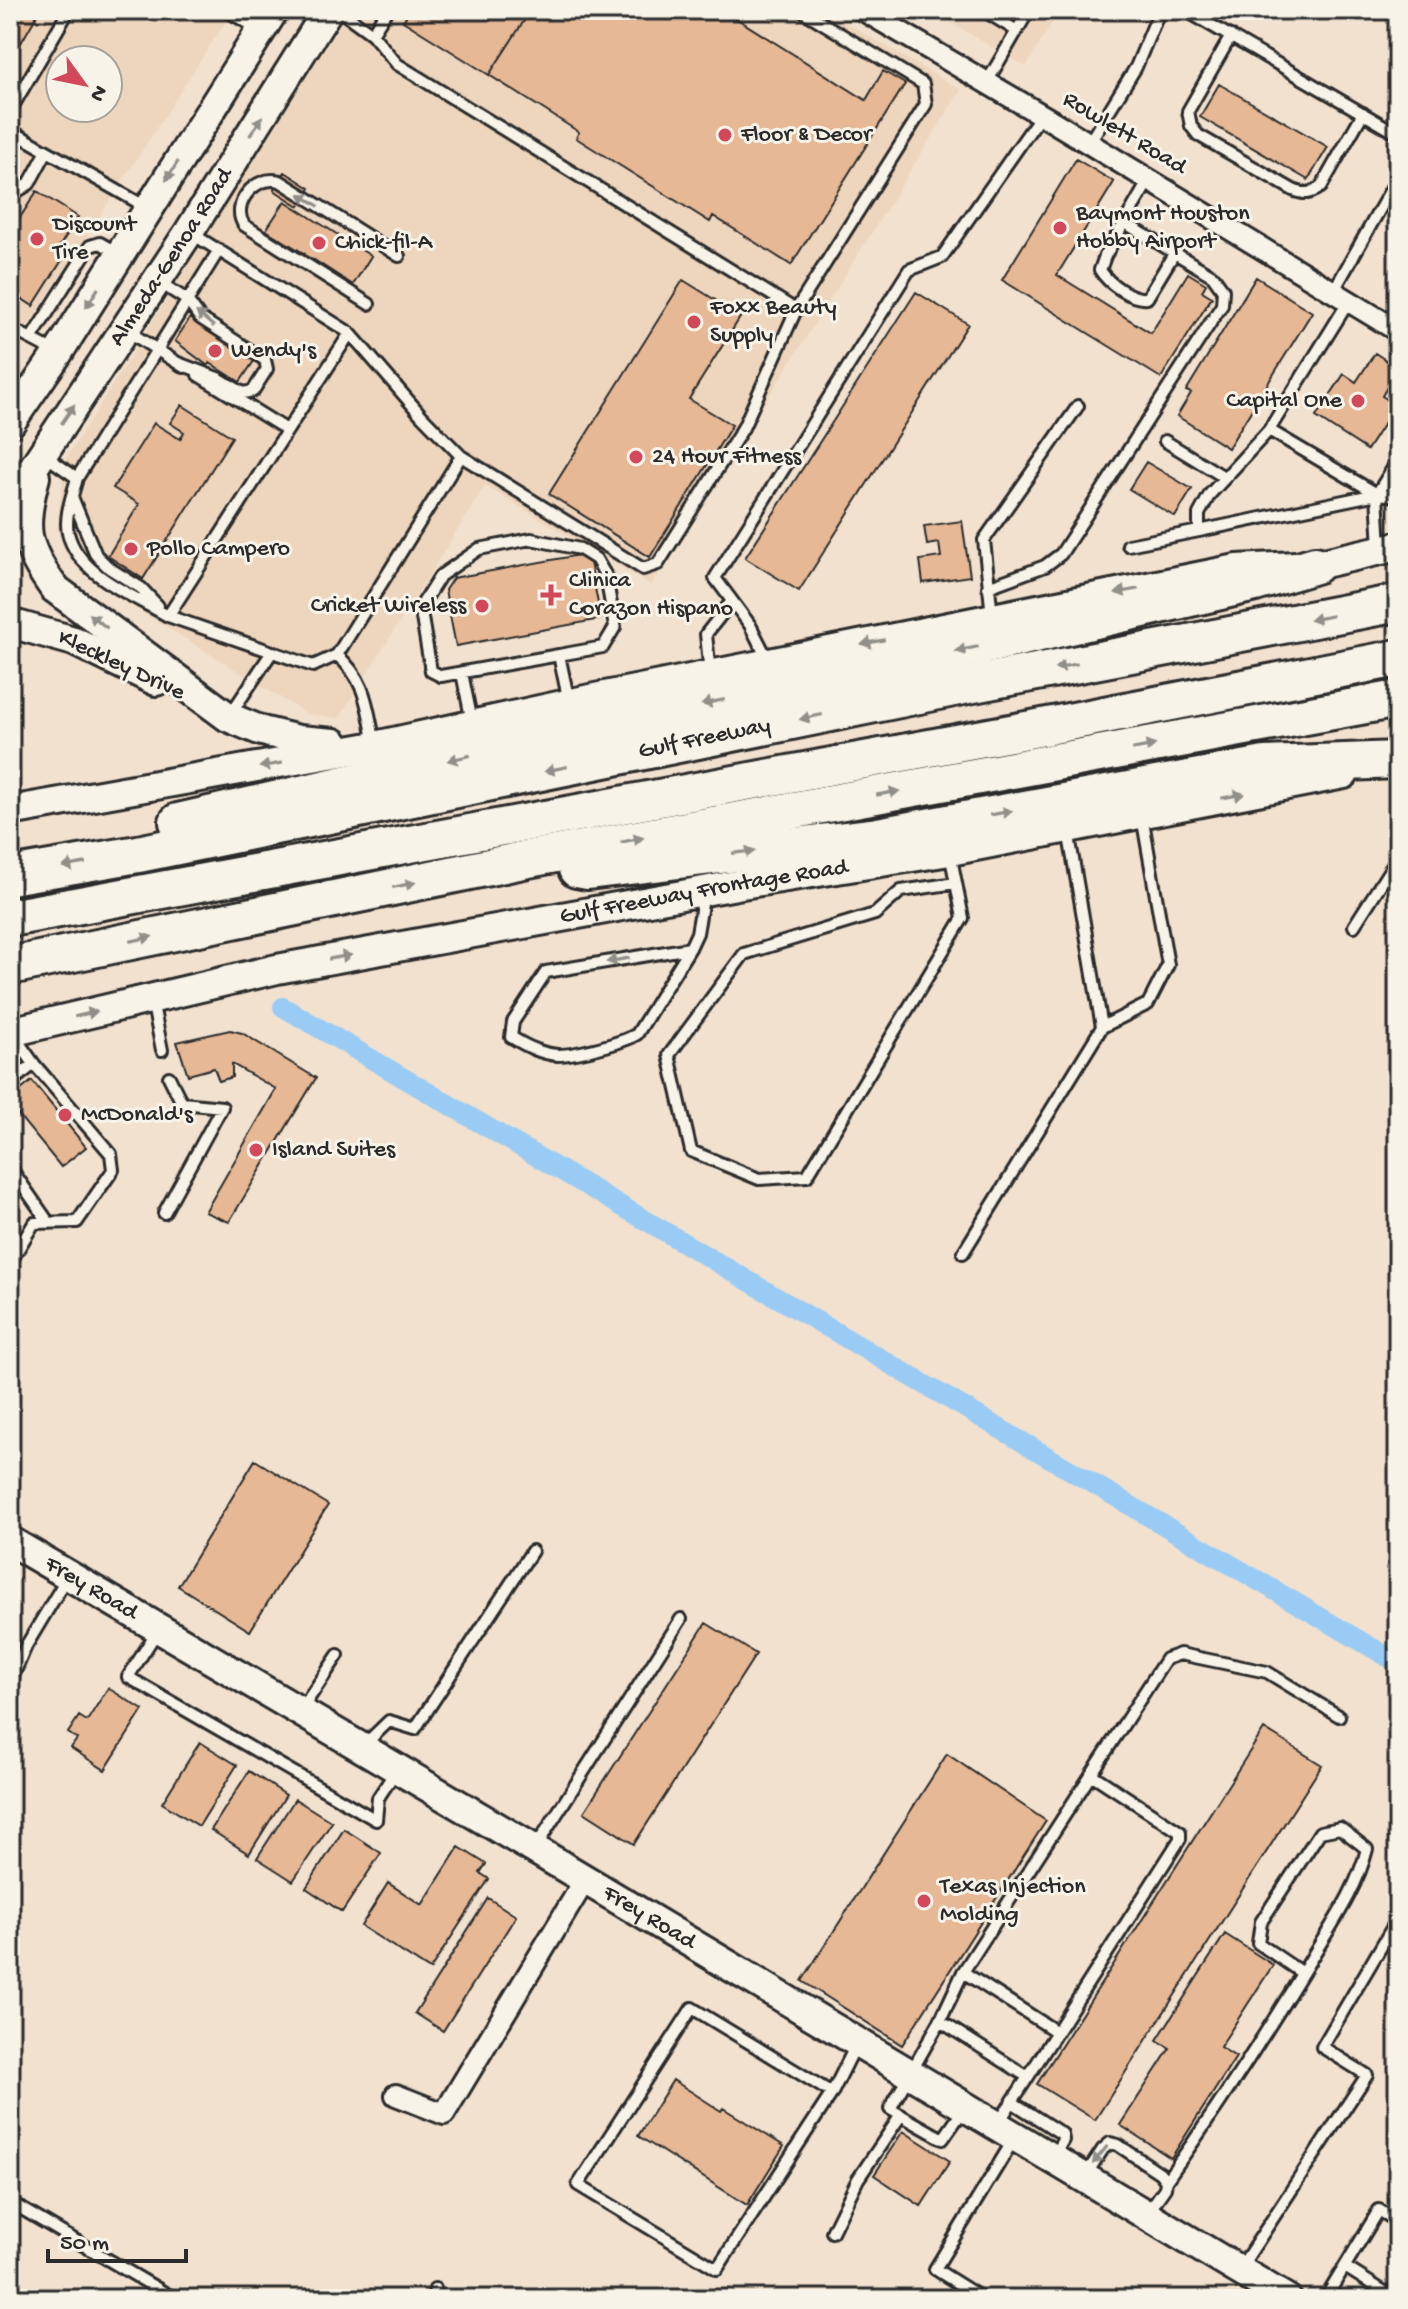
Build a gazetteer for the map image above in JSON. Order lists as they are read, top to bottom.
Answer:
{
  "streets": {
    "highway": ["Gulf Freeway"],
    "main road": [
      "Almeda-Genoa Road",
      "Kleckley Drive",
      "Gulf Freeway Frontage Road",
      "Frey Road"
    ],
    "street": ["Rowlett Road"]
  },
  "places": {
    "other": [
      "Floor & Decor",
      "Baymont Houston Hobby Airport",
      "Discount Tire",
      "Chick-fil-A",
      "Foxx Beauty Supply",
      "Wendy's",
      "Capital One",
      "24 Hour Fitness",
      "Pollo Campero",
      "Cricket Wireless",
      "McDonald's",
      "Island Suites",
      "Texas Injection Molding"
    ],
    "health": ["Clinica Corazon Hispano"]
  },
  "scale_bar": "50 m",
  "north": "bottom right"
}
